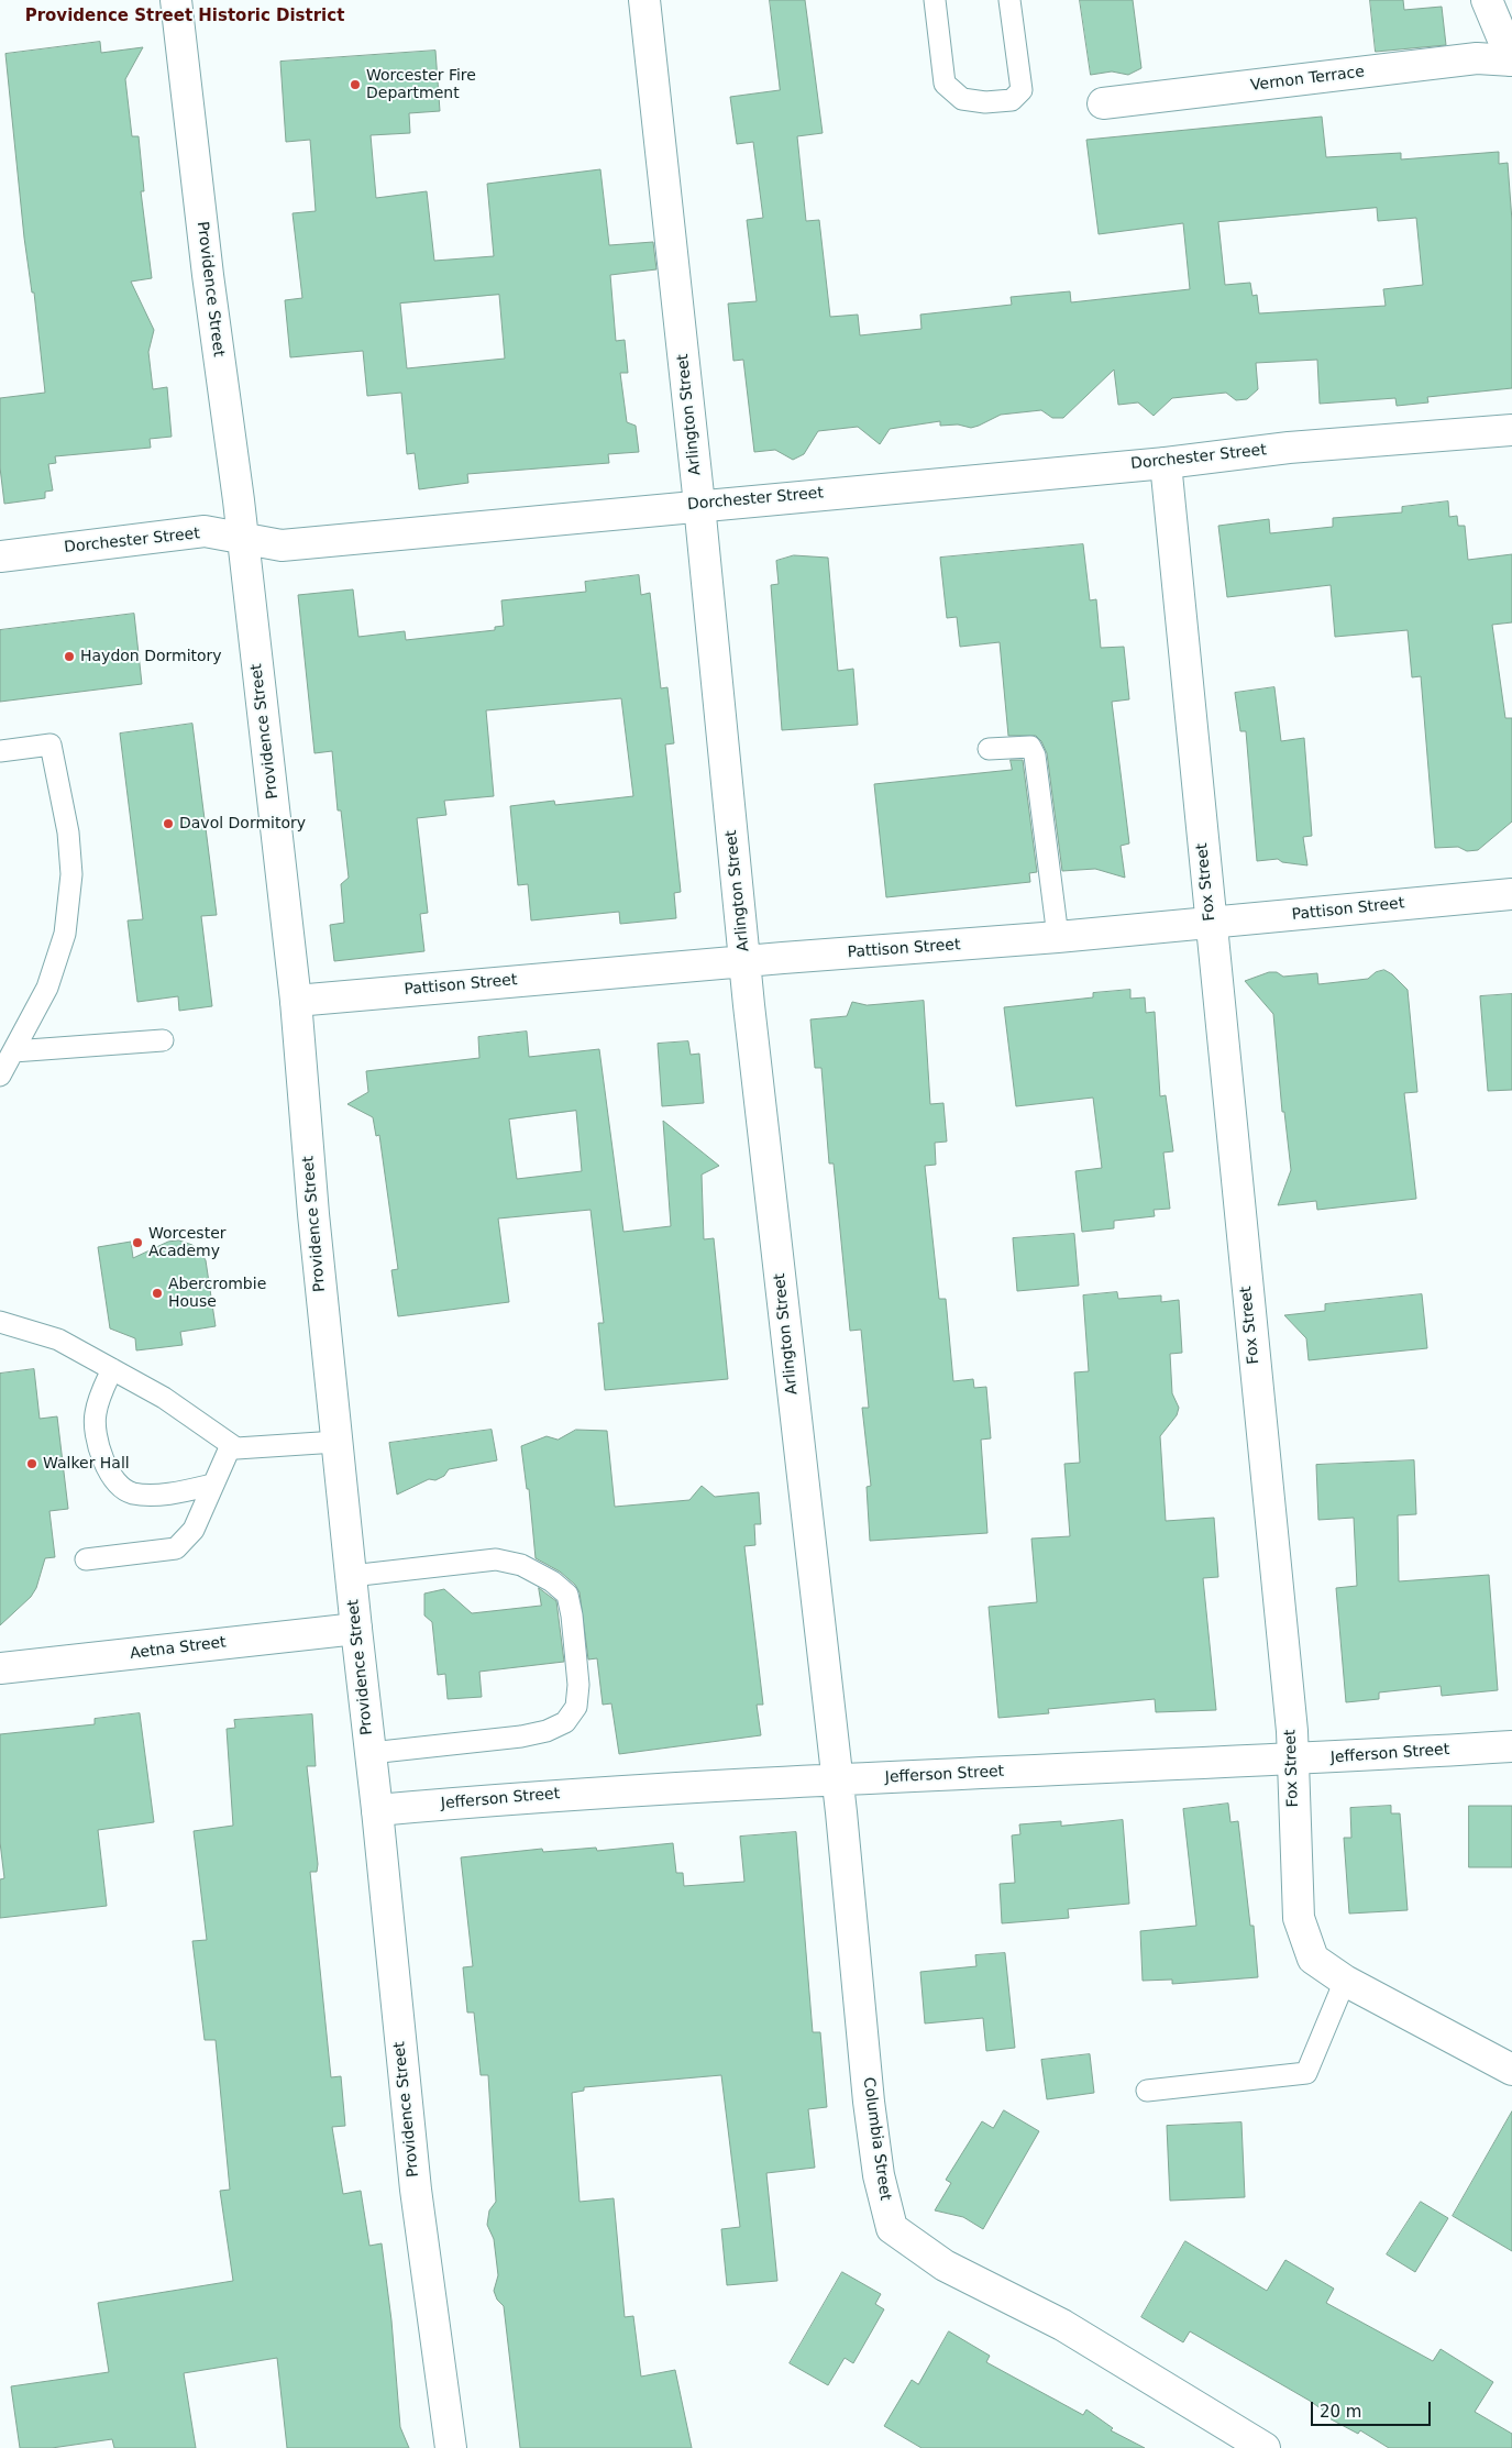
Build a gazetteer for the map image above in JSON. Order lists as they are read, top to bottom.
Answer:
{
  "streets": {
    "street": [
      "Vernon Terrace",
      "Providence Street",
      "Arlington Street",
      "Dorchester Street",
      "Fox Street",
      "Pattison Street",
      "Aetna Street",
      "Jefferson Street",
      "Columbia Street"
    ]
  },
  "crossings": [
    ["Providence Street", "Dorchester Street"],
    ["Providence Street", "Pattison Street"],
    ["Providence Street", "Aetna Street"],
    ["Providence Street", "Jefferson Street"],
    ["Arlington Street", "Dorchester Street"],
    ["Arlington Street", "Pattison Street"],
    ["Arlington Street", "Jefferson Street"],
    ["Arlington Street", "Columbia Street"],
    ["Dorchester Street", "Fox Street"],
    ["Fox Street", "Pattison Street"],
    ["Fox Street", "Jefferson Street"],
    ["Jefferson Street", "Columbia Street"]
  ],
  "districts": ["Providence Street Historic District"],
  "places": [
    "Worcester Fire Department",
    "Haydon Dormitory",
    "Davol Dormitory",
    "Worcester Academy",
    "Abercrombie House",
    "Walker Hall"
  ],
  "scale_bar": "20 m"
}
